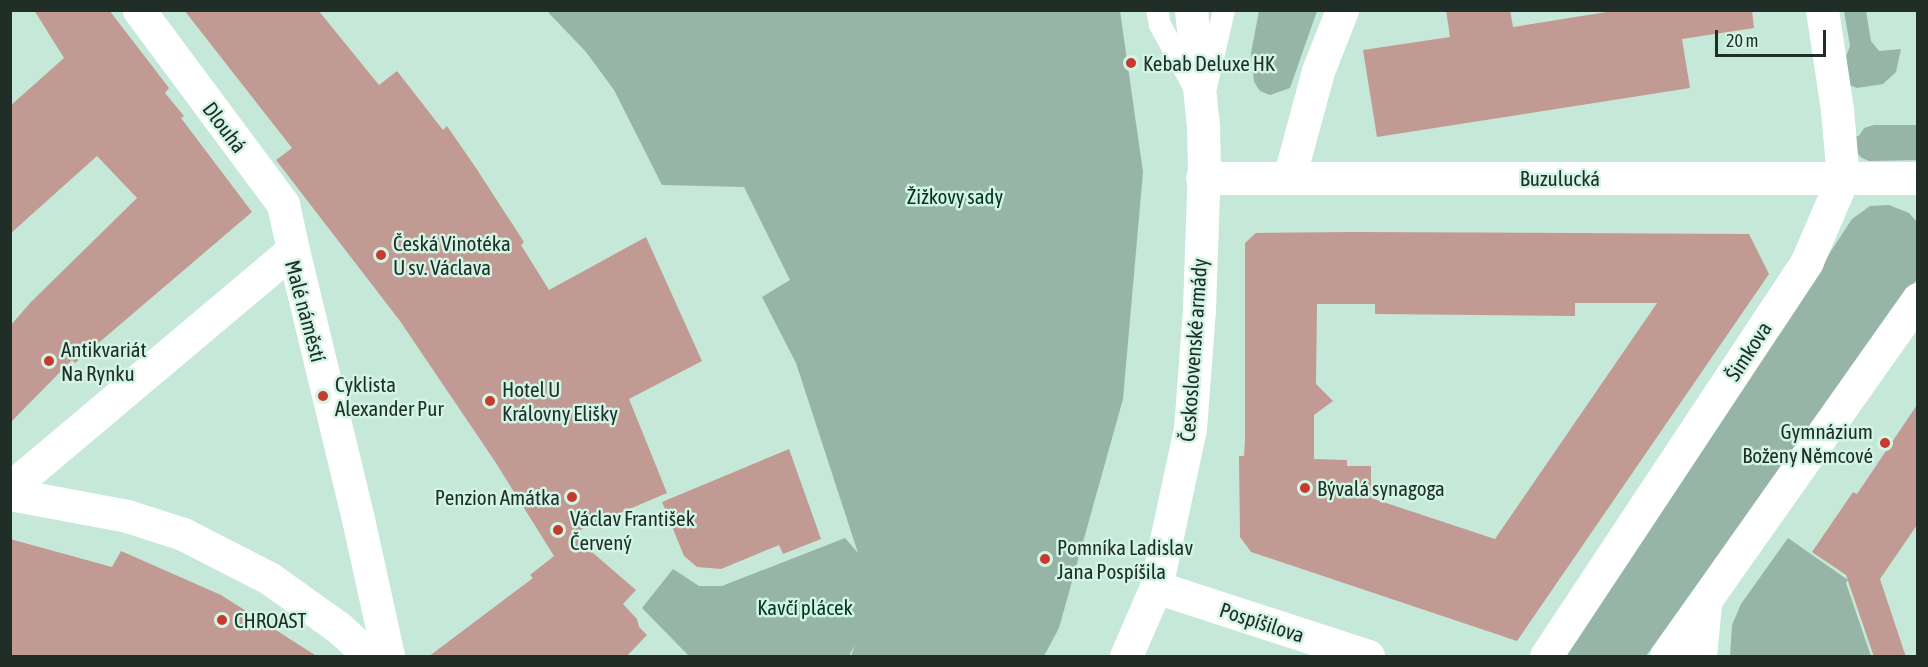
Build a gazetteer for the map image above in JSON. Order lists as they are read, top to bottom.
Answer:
{
  "streets": {
    "street": [
      "Dlouhá",
      "Buzulucká",
      "Malé náměstí",
      "Československé armády",
      "Šimkova",
      "Pospíšilova"
    ]
  },
  "crossings": [
    ["Dlouhá", "Malé náměstí"],
    ["Buzulucká", "Československé armády"],
    ["Buzulucká", "Šimkova"],
    ["Československé armády", "Pospíšilova"]
  ],
  "parks": ["Žižkovy sady", "Kavčí plácek"],
  "places": [
    "Kebab Deluxe HK",
    "Česká Vinotéka U sv. Václava",
    "Antikvariát Na Rynku",
    "Cyklista Alexander Pur",
    "Hotel U Královny Elišky",
    "Gymnázium Boženy Němcové",
    "Bývalá synagoga",
    "Penzion Amátka",
    "Václav František Červený",
    "Pomníka Ladislav Jana Pospíšila",
    "CHROAST"
  ],
  "scale_bar": "20 m"
}
